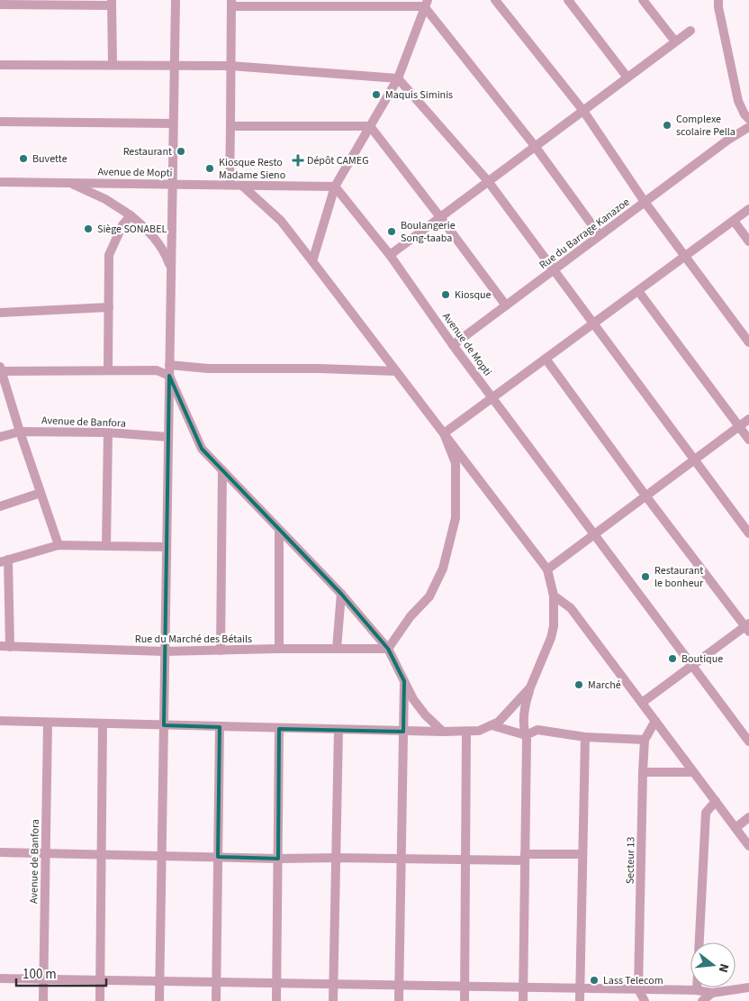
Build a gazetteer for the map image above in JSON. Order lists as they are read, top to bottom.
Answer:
{
  "streets": {
    "street": [
      "Avenue de Mopti",
      "Rue du Barrage Kanazoe",
      "Avenue de Banfora",
      "Rue du Marché des Bétails",
      "Secteur 13"
    ]
  },
  "crossings": [
    ["Avenue de Mopti", "Rue du Barrage Kanazoe"]
  ],
  "places": {
    "other": [
      "Maquis Siminis",
      "Complexe scolaire Pella",
      "Restaurant",
      "Buvette",
      "Kiosque Resto Madame Sieno",
      "Siège SONABEL",
      "Boulangerie Song-taaba",
      "Kiosque",
      "Restaurant le bonheur",
      "Boutique",
      "Marché",
      "Lass Telecom"
    ],
    "health": ["Dépôt CAMEG"]
  },
  "scale_bar": "100 m",
  "north": "right"
}
